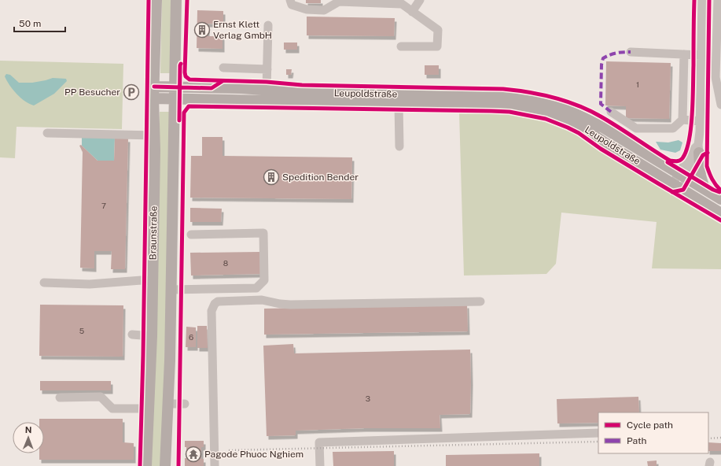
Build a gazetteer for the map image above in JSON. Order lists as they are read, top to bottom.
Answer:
{
  "streets": {
    "main road": ["Leupoldstraße", "Braunstraße"]
  },
  "crossings": [
    ["Leupoldstraße", "Braunstraße"]
  ],
  "places": {
    "building": ["Ernst Klett Verlag GmbH", "Spedition Bender"],
    "parking": ["PP Besucher"],
    "temple": ["Pagode Phuoc Nghiem"]
  },
  "house_numbers": [
    "1",
    "7",
    "8",
    "5",
    "6",
    "3"
  ],
  "legend": ["Cycle path", "Path"],
  "scale_bar": "50 m",
  "north": "top"
}
